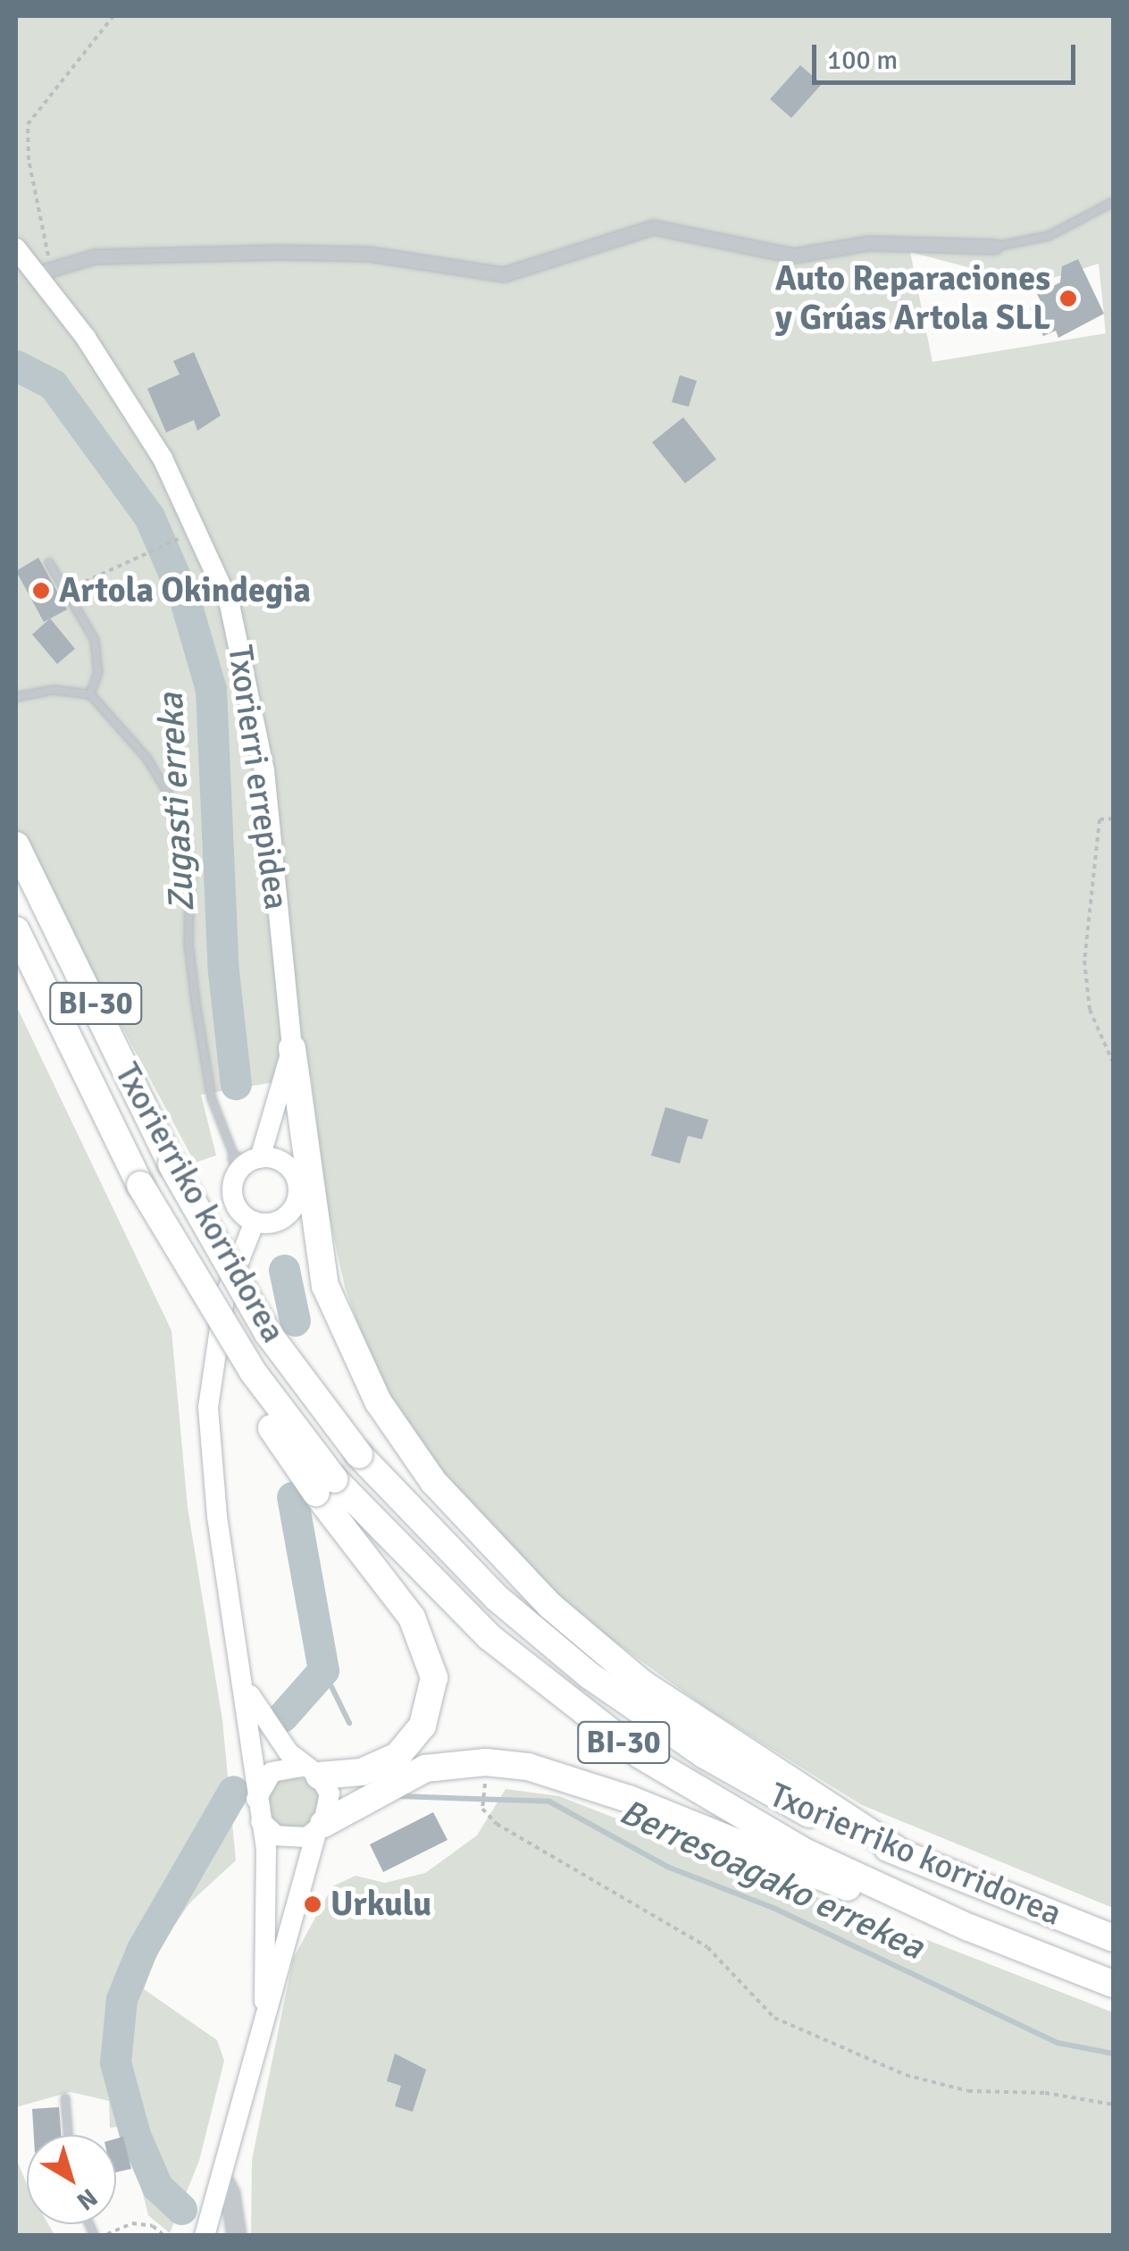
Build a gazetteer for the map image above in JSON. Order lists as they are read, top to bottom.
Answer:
{
  "streets": {
    "highway": ["BI-30", "Txorierriko korridorea"],
    "main road": ["Txorierri errepidea"]
  },
  "water": ["Zugasti erreka", "Berresoagako errekea"],
  "places": ["Auto Reparaciones y Grúas Artola SLL", "Artola Okindegia", "Urkulu"],
  "scale_bar": "100 m",
  "north": "bottom right"
}
